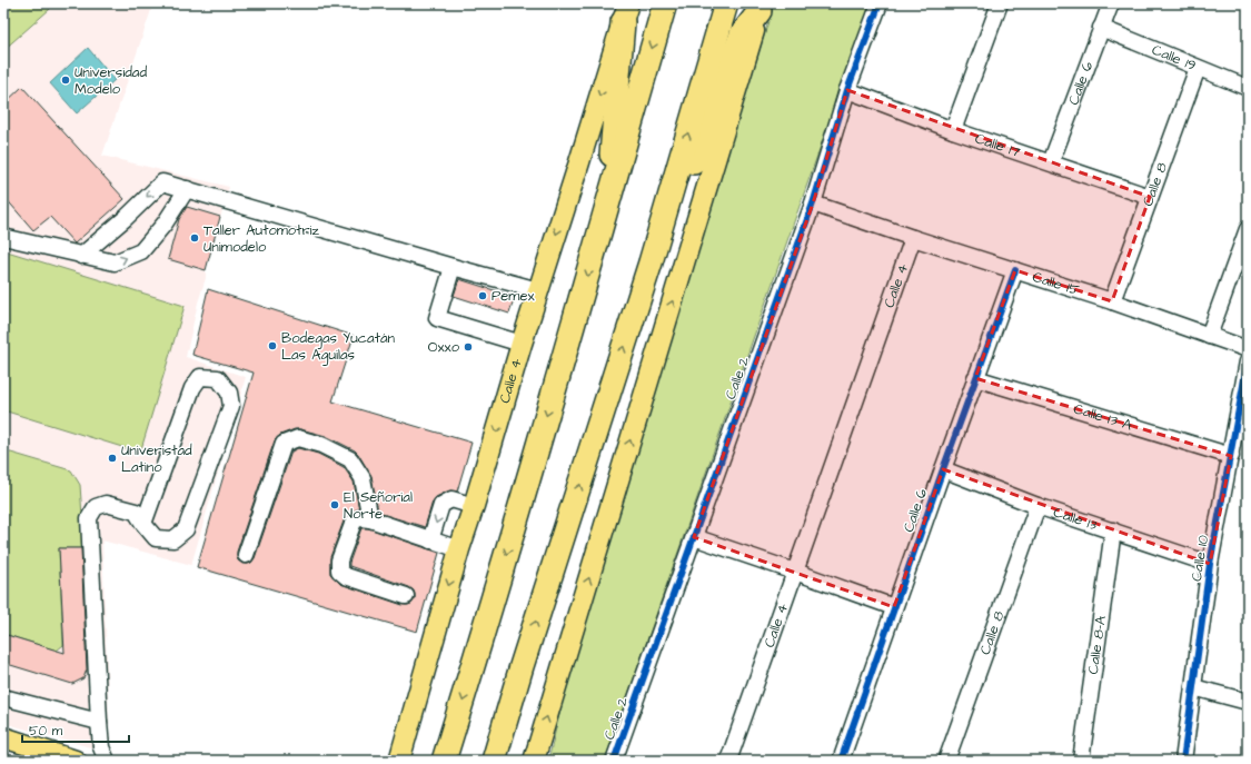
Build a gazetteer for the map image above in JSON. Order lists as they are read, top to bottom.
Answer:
{
  "streets": {
    "main road": ["Calle 4"],
    "street": [
      "Calle 19",
      "Calle 6",
      "Calle 17",
      "Calle 8",
      "Calle 15",
      "Calle 2",
      "Calle 13 A",
      "Calle 13",
      "Calle 10",
      "Calle 8-A"
    ]
  },
  "crossings": [
    ["Calle 19", "Calle 6"],
    ["Calle 19", "Calle 8"],
    ["Calle 6", "Calle 17"],
    ["Calle 6", "Calle 15"],
    ["Calle 6", "Calle 13 A"],
    ["Calle 6", "Calle 13"],
    ["Calle 17", "Calle 8"],
    ["Calle 17", "Calle 2"],
    ["Calle 8", "Calle 15"],
    ["Calle 8", "Calle 13"],
    ["Calle 15", "Calle 4"],
    ["Calle 15", "Calle 2"],
    ["Calle 13 A", "Calle 10"],
    ["Calle 13", "Calle 10"],
    ["Calle 13", "Calle 8-A"]
  ],
  "places": [
    "Universidad Modelo",
    "Taller Automotriz Unimodelo",
    "Pemex",
    "Bodegas Yucatán Las Aguilas",
    "Oxxo",
    "Univeristad Latino",
    "El Señorial Norte"
  ],
  "scale_bar": "50 m"
}
